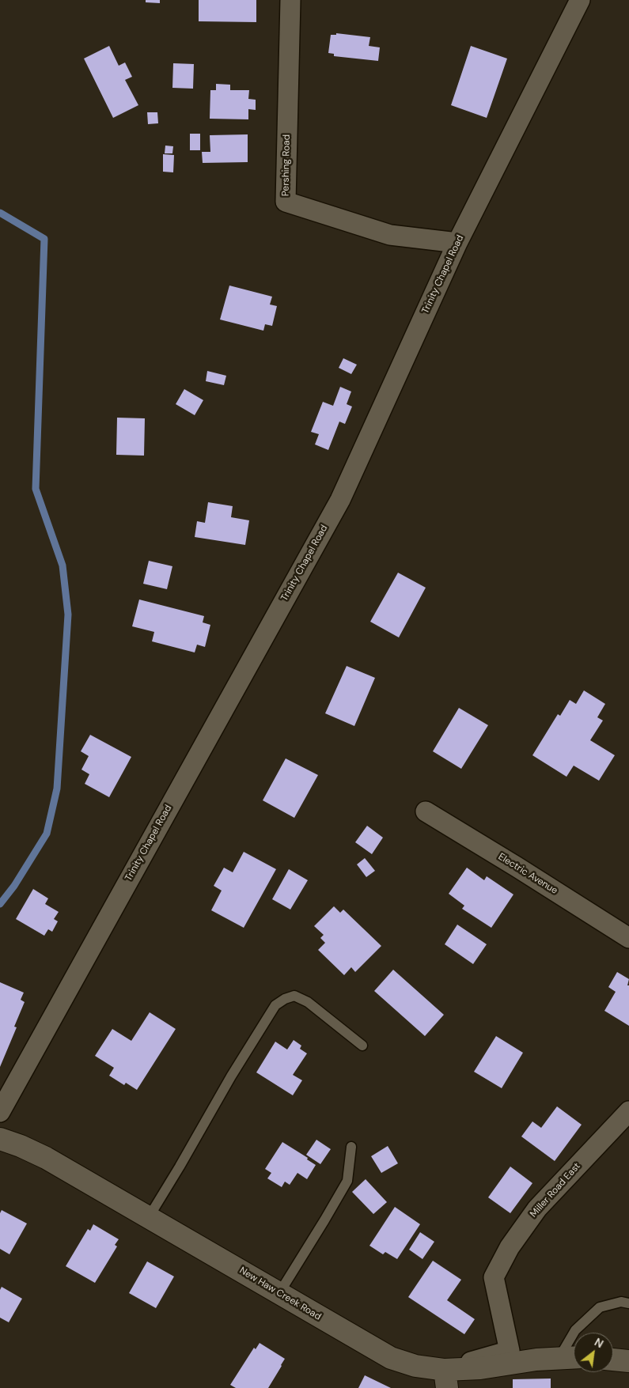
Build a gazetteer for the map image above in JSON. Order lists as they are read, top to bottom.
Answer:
{
  "streets": {
    "street": [
      "Pershing Road",
      "Trinity Chapel Road",
      "Electric Avenue",
      "Miller Road East",
      "New Haw Creek Road"
    ]
  },
  "crossings": [
    ["Pershing Road", "Trinity Chapel Road"],
    ["Miller Road East", "New Haw Creek Road"]
  ],
  "north": "top right"
}
